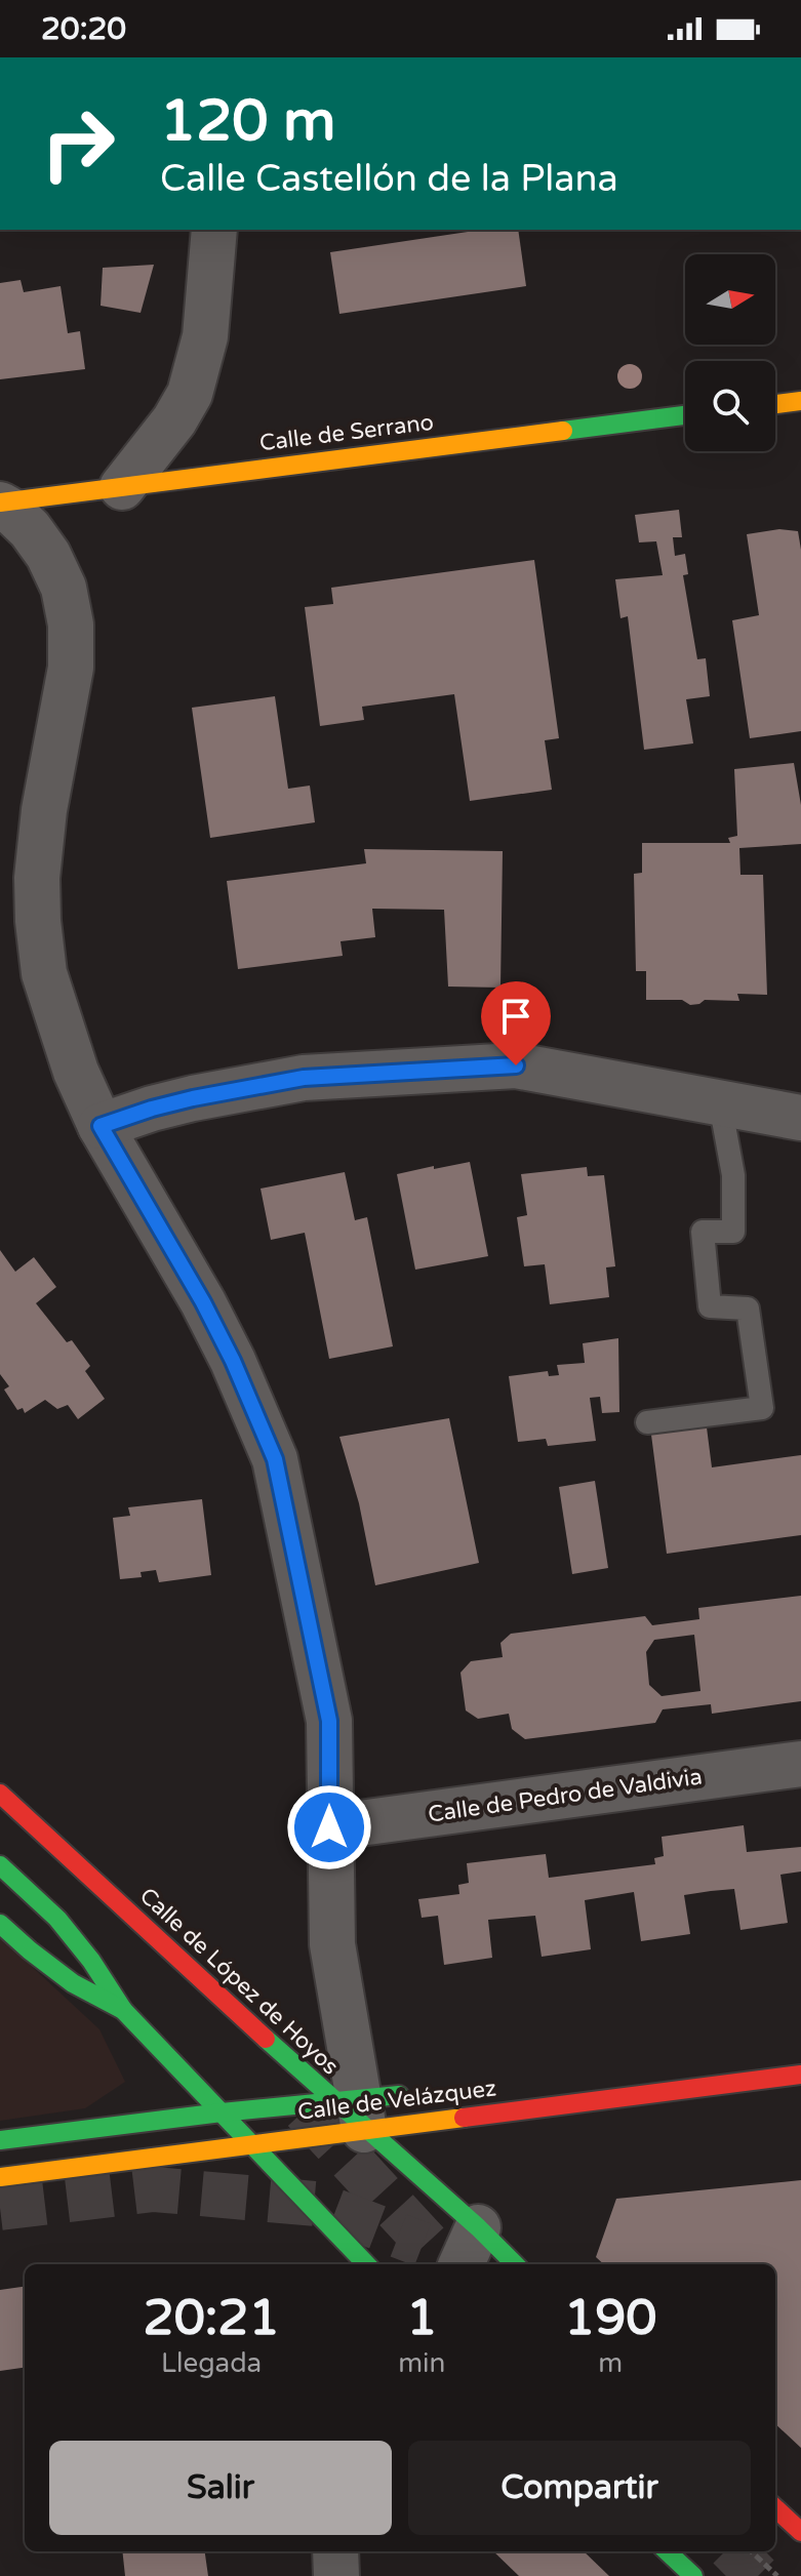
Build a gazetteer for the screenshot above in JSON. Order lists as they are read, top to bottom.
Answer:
{
  "streets": {
    "main road": ["Calle de Serrano", "Calle de López de Hoyos", "Calle de Velázquez"],
    "street": ["Calle de Pedro de Valdivia"]
  },
  "crossings": [
    ["Calle de López de Hoyos", "Calle de Velázquez"]
  ],
  "north": "right",
  "page": {
    "status": "20:20",
    "turn": ["120 m", "Calle Castellón de la Plana"],
    "eta": [
      "20:21",
      "Llegada",
      "1",
      "min",
      "190",
      "m"
    ],
    "buttons": ["Salir", "Compartir"]
  }
}
